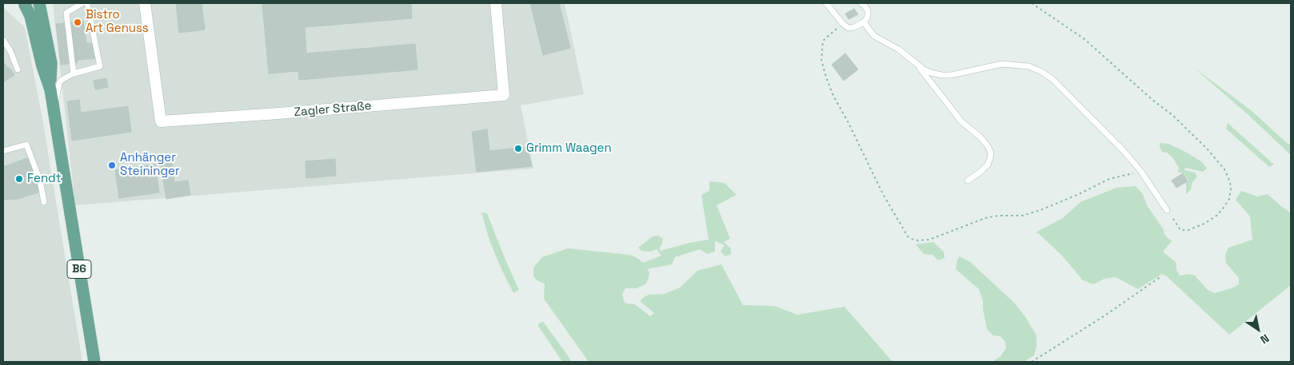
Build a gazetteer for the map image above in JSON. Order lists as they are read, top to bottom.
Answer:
{
  "streets": {
    "main road": ["B6"],
    "street": ["Zagler Straße"]
  },
  "places": [
    "Bistro Art Genuss",
    "Grimm Waagen",
    "Anhänger Steininger",
    "Fendt"
  ],
  "north": "bottom right"
}
